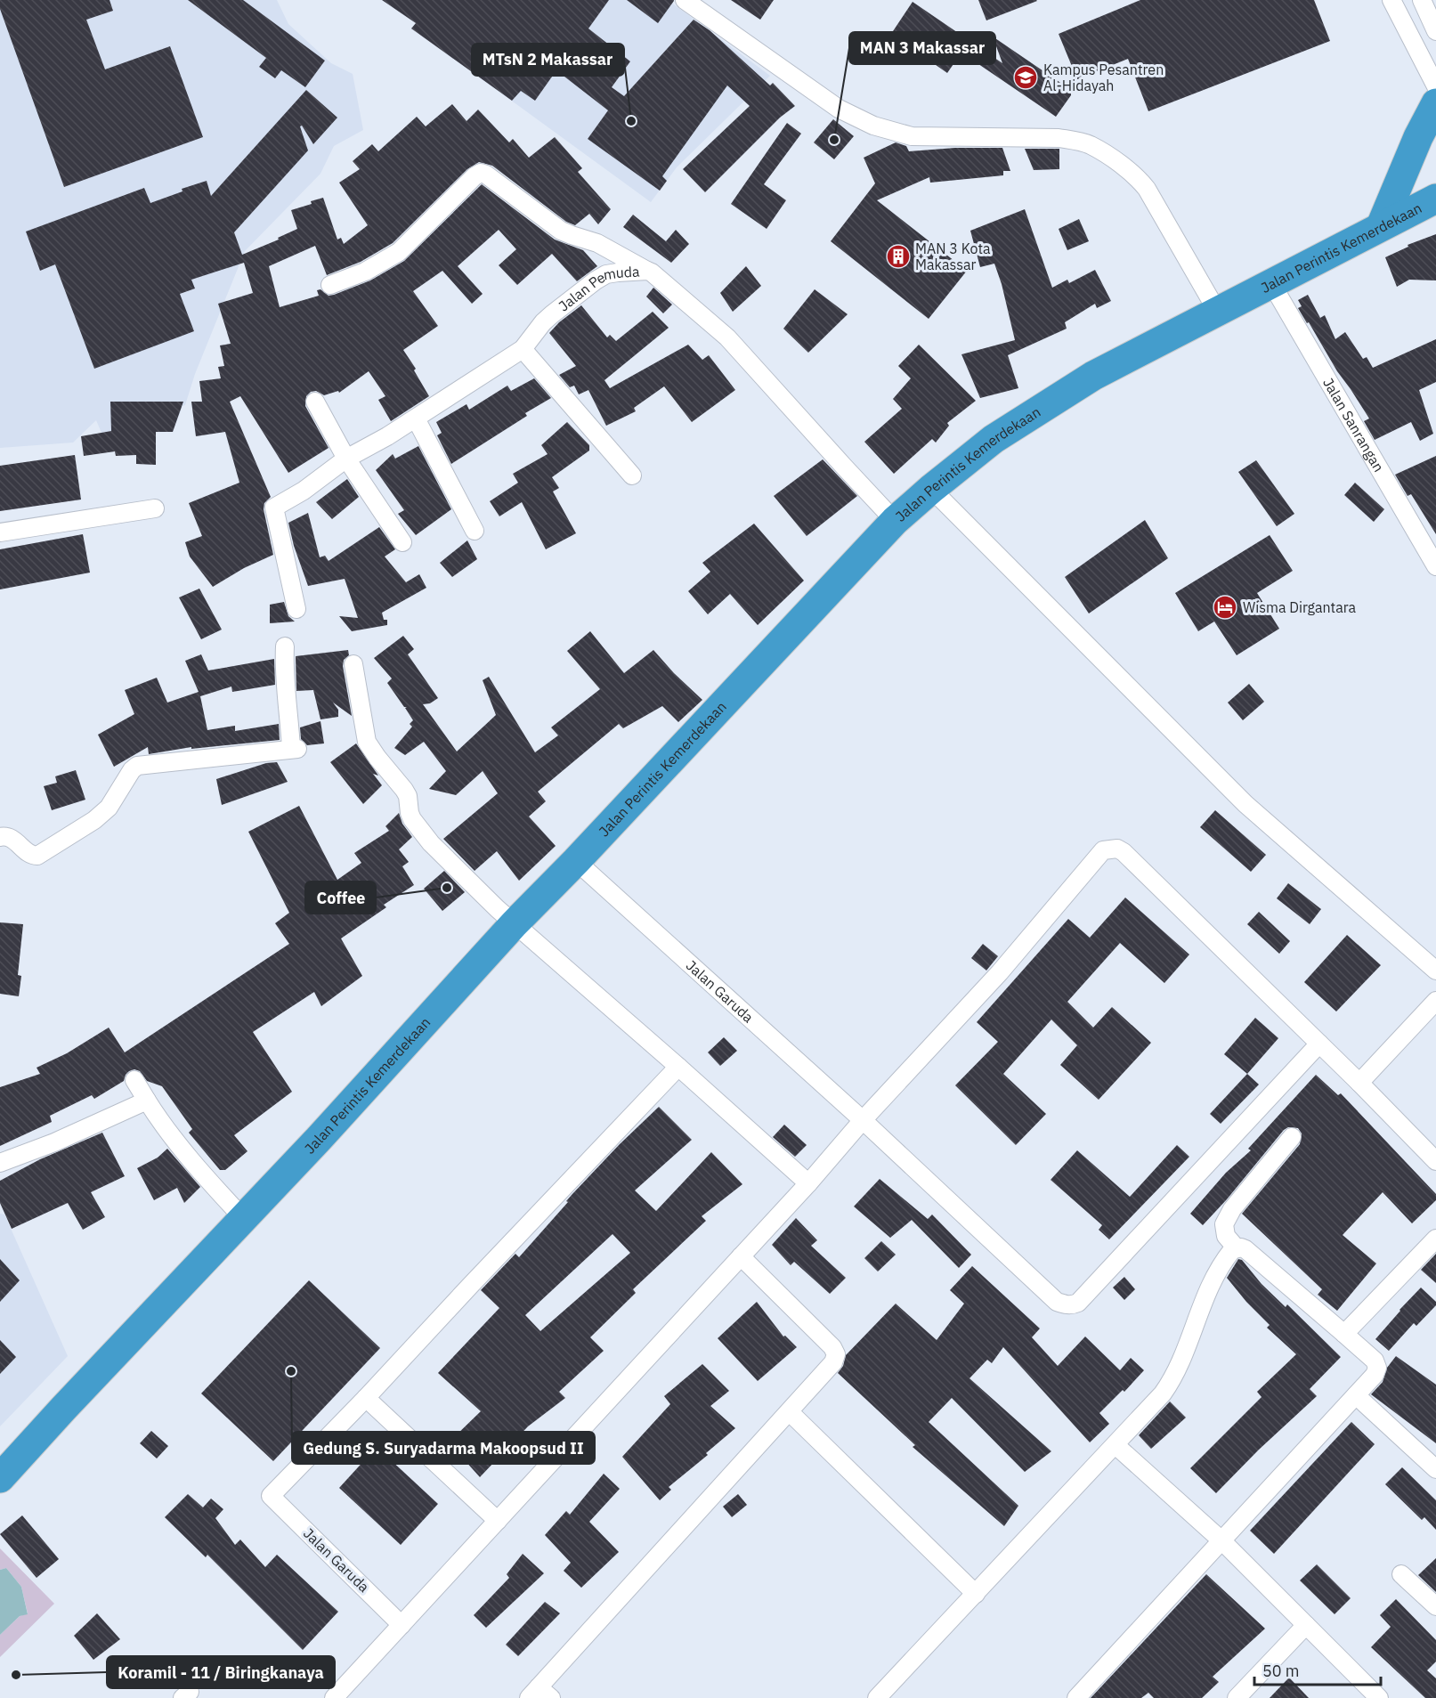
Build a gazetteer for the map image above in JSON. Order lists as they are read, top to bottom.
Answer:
{
  "streets": {
    "highway": ["Jalan Perintis Kemerdekaan"],
    "street": ["Jalan Pemuda", "Jalan Sanrangan", "Jalan Garuda"]
  },
  "crossings": [
    ["Jalan Perintis Kemerdekaan", "Jalan Pemuda"],
    ["Jalan Perintis Kemerdekaan", "Jalan Sanrangan"],
    ["Jalan Perintis Kemerdekaan", "Jalan Garuda"]
  ],
  "places": {
    "school or university": ["Kampus Pesantren Al-Hidayah"],
    "other": [
      "MTsN 2 Makassar",
      "MAN 3 Makassar",
      "Coffee",
      "Gedung S. Suryadarma Makoopsud II",
      "Koramil - 11 / Biringkanaya"
    ],
    "building": ["MAN 3 Kota Makassar"],
    "hotel": ["Wisma Dirgantara"]
  },
  "scale_bar": "50 m"
}
